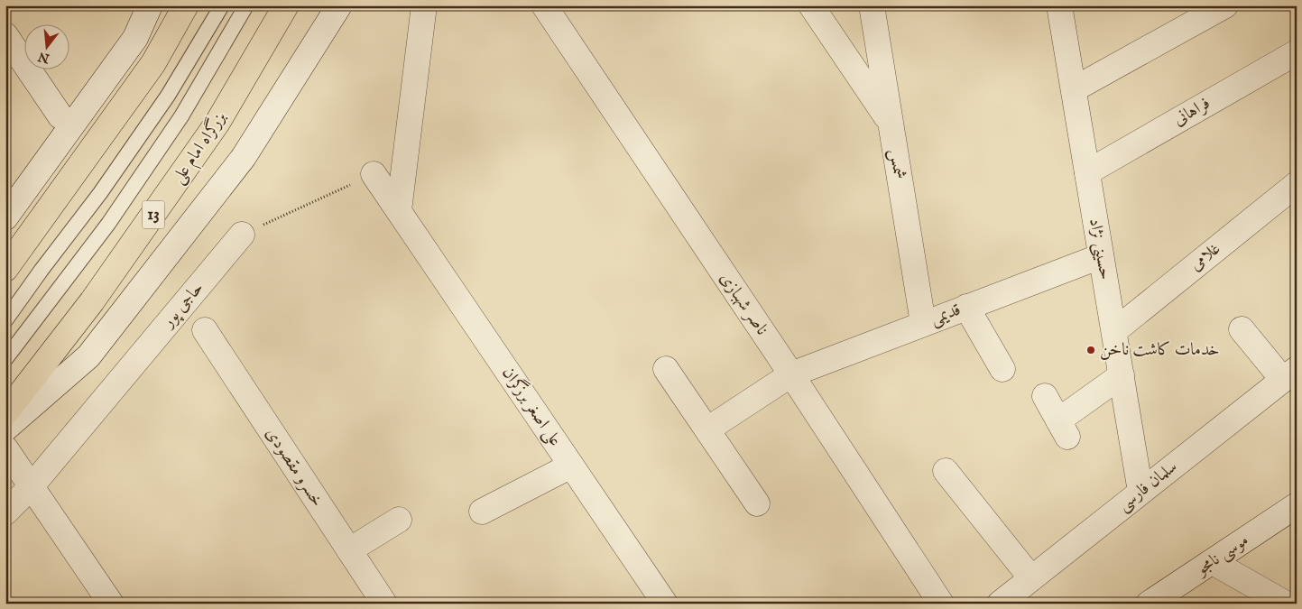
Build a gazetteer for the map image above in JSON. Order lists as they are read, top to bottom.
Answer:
{
  "streets": {
    "highway": ["بزرگراه امام علی", "13"],
    "street": [
      "فراهانی",
      "شمس",
      "حسینی نژاد",
      "غلامی",
      "ناصر شهبازی",
      "حاجی پور",
      "قدیمی",
      "علی اصغر برزگران",
      "خسرو مقصودی",
      "سلمان فارسی",
      "موسی نامجو"
    ]
  },
  "crossings": [
    ["فراهانی", "حسینی نژاد"],
    ["شمس", "قدیمی"],
    ["حسینی نژاد", "غلامی"],
    ["حسینی نژاد", "قدیمی"],
    ["حسینی نژاد", "سلمان فارسی"],
    ["ناصر شهبازی", "قدیمی"]
  ],
  "places": ["خدمات کاشت ناخن"],
  "north": "bottom"
}
